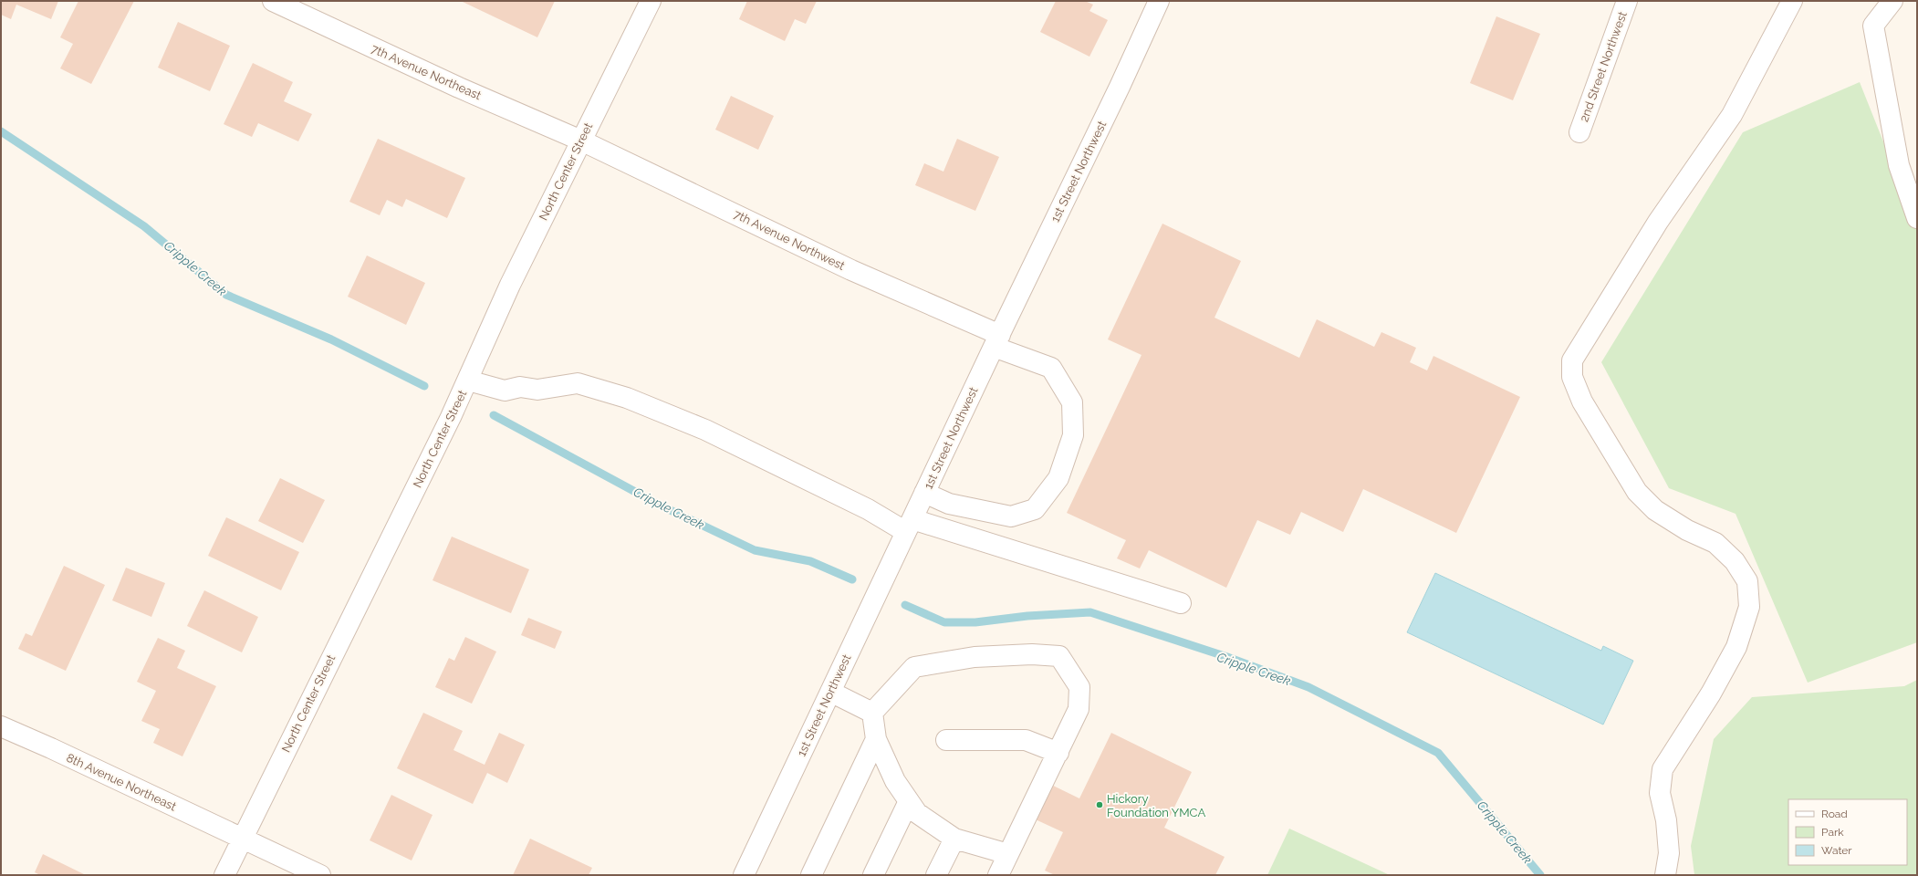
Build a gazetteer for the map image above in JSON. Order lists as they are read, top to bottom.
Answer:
{
  "streets": {
    "street": [
      "2nd Street Northwest",
      "7th Avenue Northeast",
      "North Center Street",
      "1st Street Northwest",
      "7th Avenue Northwest",
      "8th Avenue Northeast"
    ]
  },
  "crossings": [
    ["7th Avenue Northeast", "North Center Street"],
    ["7th Avenue Northeast", "7th Avenue Northwest"],
    ["North Center Street", "7th Avenue Northwest"],
    ["North Center Street", "8th Avenue Northeast"],
    ["1st Street Northwest", "7th Avenue Northwest"]
  ],
  "water": ["Cripple Creek"],
  "places": ["Hickory Foundation YMCA"],
  "legend": ["Road", "Park", "Water"]
}
